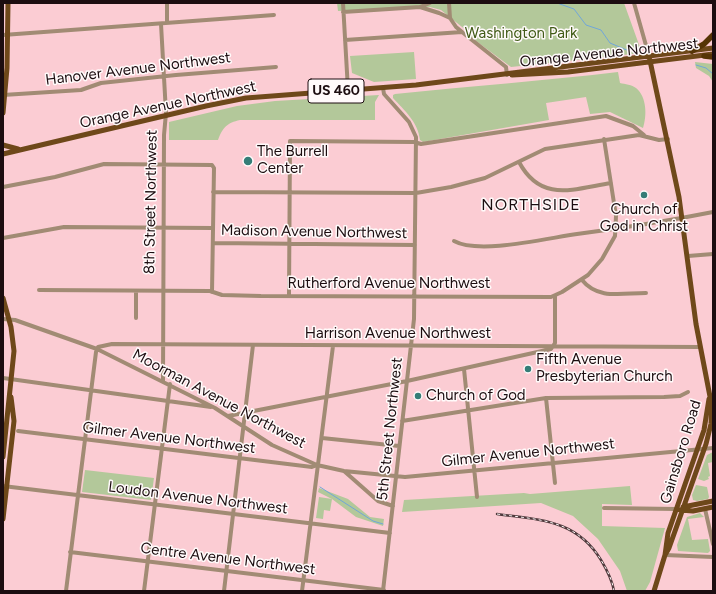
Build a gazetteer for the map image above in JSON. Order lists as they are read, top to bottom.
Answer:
{
  "streets": {
    "main road": ["Orange Avenue Northwest", "US 460", "Gainsboro Road"],
    "street": [
      "Hanover Avenue Northwest",
      "8th Street Northwest",
      "Madison Avenue Northwest",
      "Rutherford Avenue Northwest",
      "Harrison Avenue Northwest",
      "Moorman Avenue Northwest",
      "5th Street Northwest",
      "Gilmer Avenue Northwest",
      "Loudon Avenue Northwest",
      "Centre Avenue Northwest"
    ]
  },
  "crossings": [
    ["Orange Avenue Northwest", "8th Street Northwest"],
    ["Orange Avenue Northwest", "5th Street Northwest"],
    ["Hanover Avenue Northwest", "8th Street Northwest"],
    ["8th Street Northwest", "Madison Avenue Northwest"],
    ["8th Street Northwest", "Rutherford Avenue Northwest"],
    ["8th Street Northwest", "Harrison Avenue Northwest"],
    ["8th Street Northwest", "Moorman Avenue Northwest"],
    ["Madison Avenue Northwest", "5th Street Northwest"],
    ["Rutherford Avenue Northwest", "5th Street Northwest"],
    ["Harrison Avenue Northwest", "Moorman Avenue Northwest"],
    ["Harrison Avenue Northwest", "5th Street Northwest"],
    ["Moorman Avenue Northwest", "5th Street Northwest"],
    ["Moorman Avenue Northwest", "Gilmer Avenue Northwest"],
    ["5th Street Northwest", "Gilmer Avenue Northwest"],
    ["5th Street Northwest", "Loudon Avenue Northwest"],
    ["5th Street Northwest", "Centre Avenue Northwest"],
    ["Gilmer Avenue Northwest", "Gainsboro Road"]
  ],
  "districts": ["NORTHSIDE"],
  "parks": ["Washington Park"],
  "places": [
    "The Burrell Center",
    "Church of God in Christ",
    "Fifth Avenue Presbyterian Church",
    "Church of God"
  ]
}
